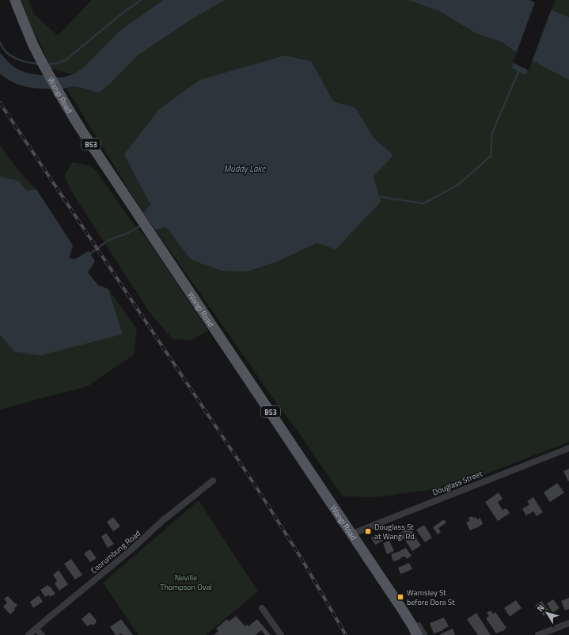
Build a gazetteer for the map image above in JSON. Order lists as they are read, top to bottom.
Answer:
{
  "streets": {
    "main road": ["Wangi Road", "B53"],
    "street": ["Douglass Street", "Coorumbung Road"]
  },
  "crossings": [
    ["Wangi Road", "B53"],
    ["Wangi Road", "Douglass Street"]
  ],
  "water": ["Muddy Lake"],
  "parks": ["Neville Thompson Oval"],
  "places": {
    "transit": ["Douglass St at Wangi Rd", "Wamsley St before Dora St"]
  },
  "north": "top left"
}
